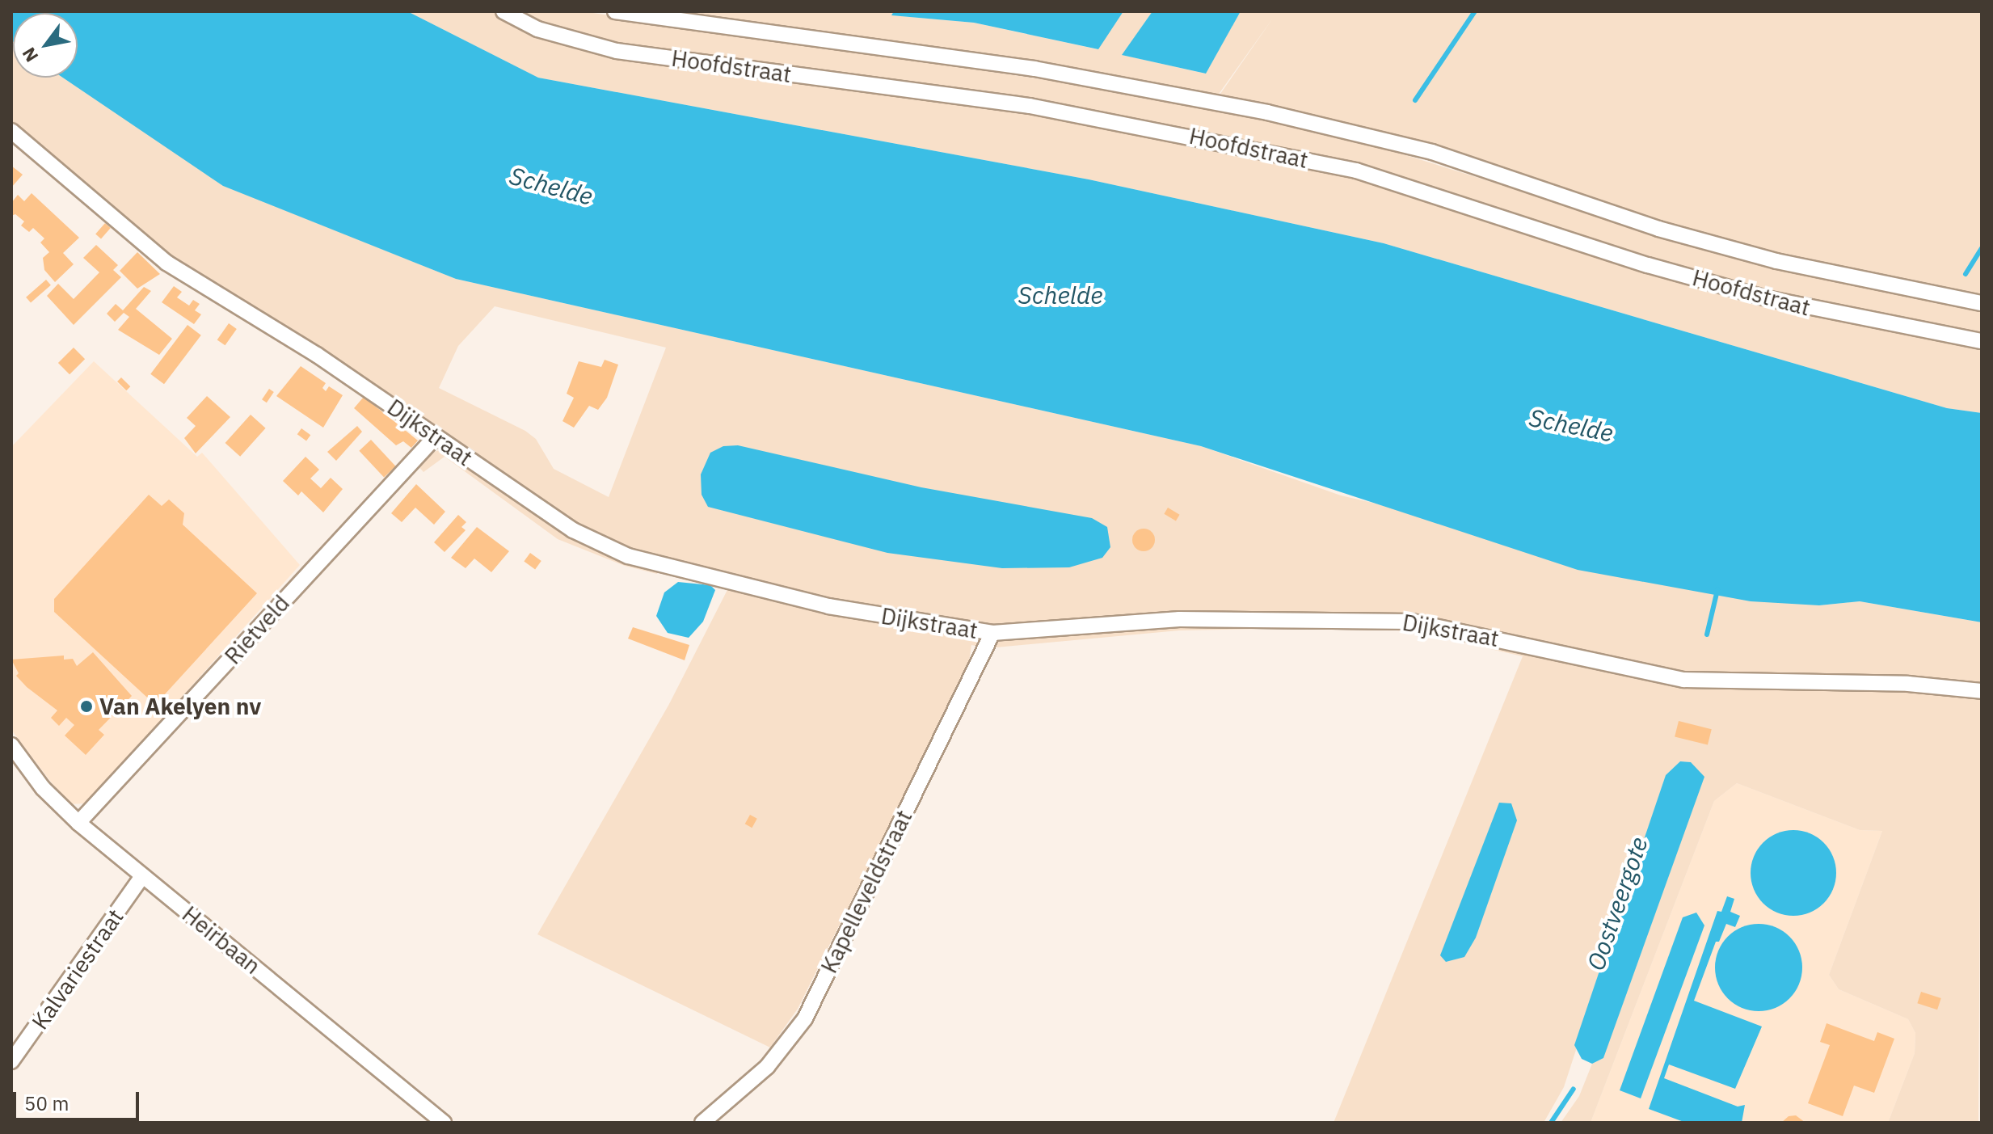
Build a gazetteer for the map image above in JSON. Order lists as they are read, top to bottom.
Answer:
{
  "streets": {
    "street": [
      "Hoofdstraat",
      "Dijkstraat",
      "Rietveld",
      "Kapelleveldstraat",
      "Heirbaan",
      "Kalvariestraat"
    ]
  },
  "crossings": [
    ["Dijkstraat", "Rietveld"],
    ["Dijkstraat", "Kapelleveldstraat"],
    ["Rietveld", "Heirbaan"],
    ["Heirbaan", "Kalvariestraat"]
  ],
  "water": ["Schelde", "Oostveergote"],
  "places": ["Van Akelyen nv"],
  "scale_bar": "50 m",
  "north": "bottom left"
}
